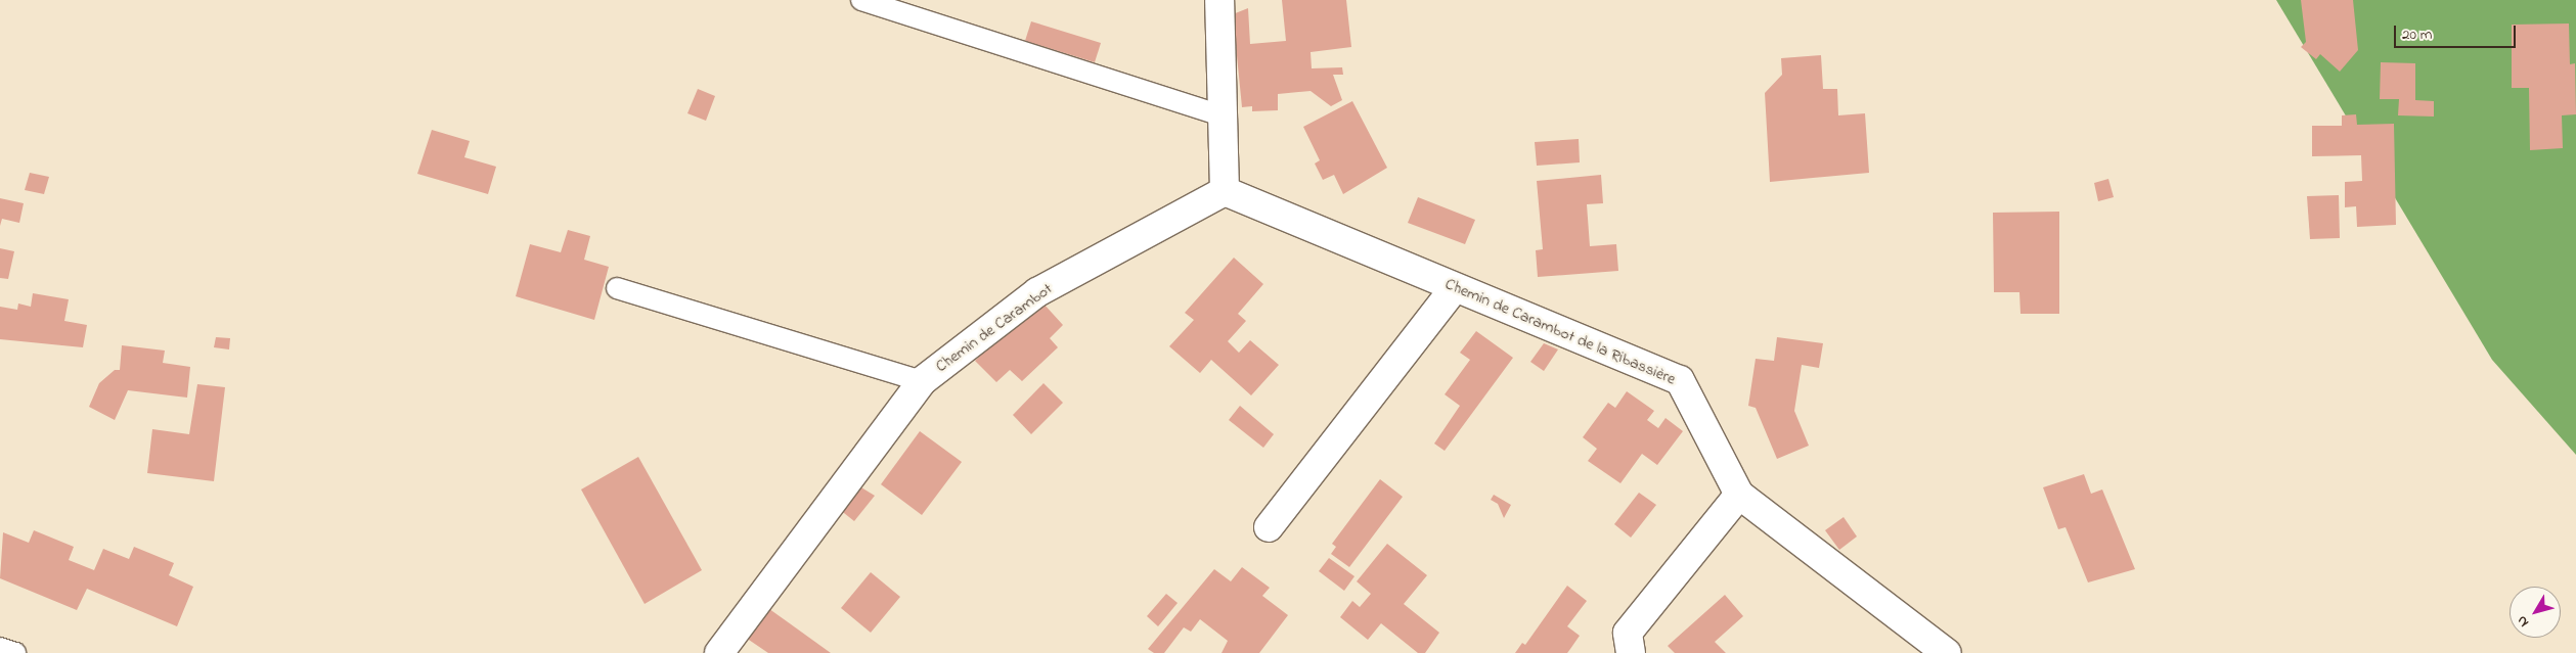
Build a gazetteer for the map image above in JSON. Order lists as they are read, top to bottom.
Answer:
{
  "streets": {
    "street": ["Chemin de Carambot", "Chemin de Carambot de la Ribassière"]
  },
  "crossings": [
    ["Chemin de Carambot", "Chemin de Carambot de la Ribassière"]
  ],
  "scale_bar": "20 m",
  "north": "bottom left"
}
